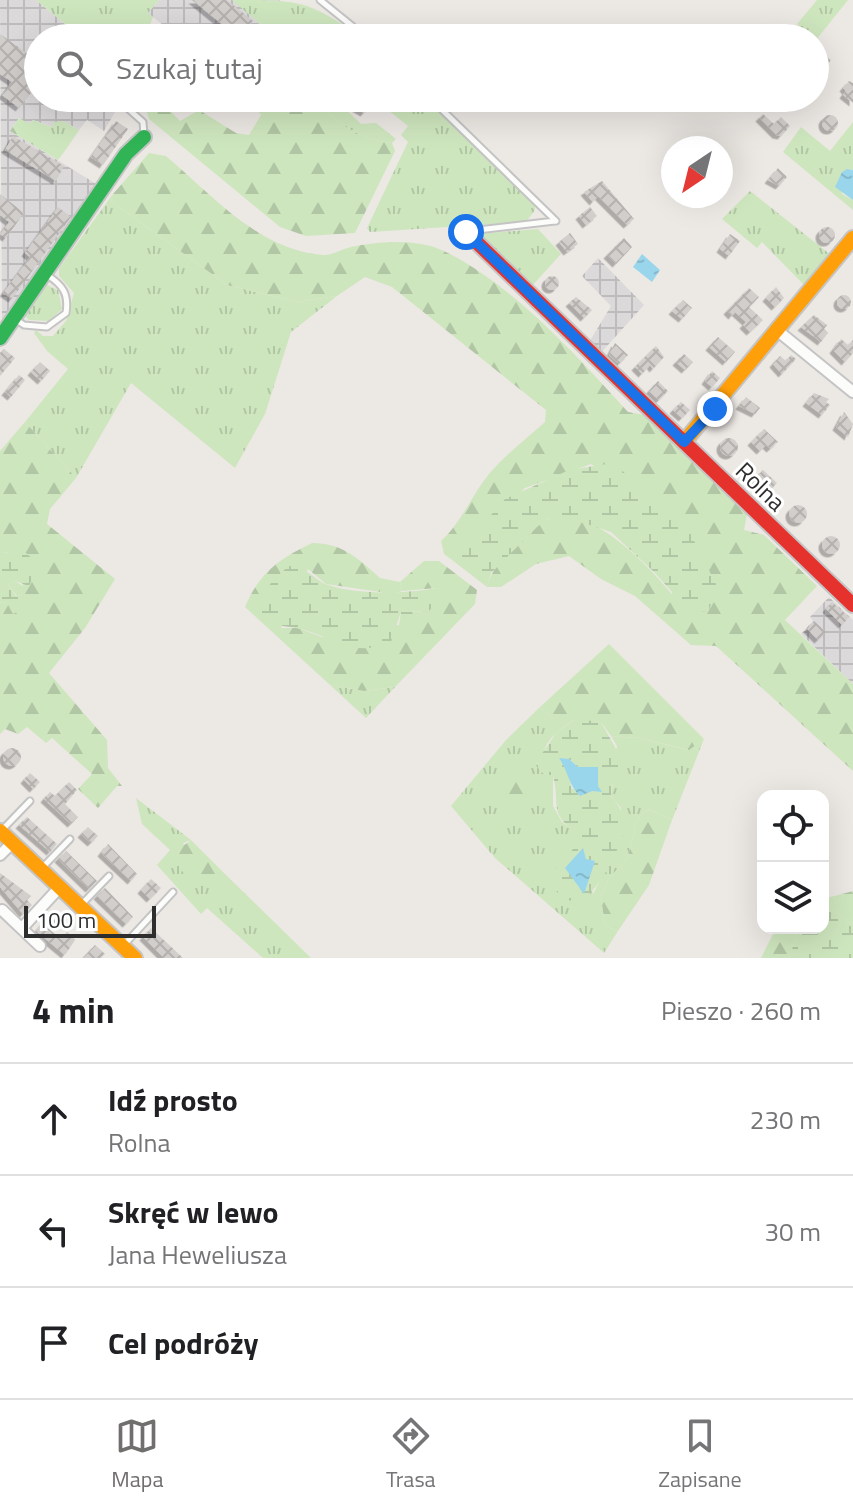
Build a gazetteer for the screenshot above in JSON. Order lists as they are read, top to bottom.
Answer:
{
  "streets": {
    "street": ["Rolna"]
  },
  "scale_bar": "100 m",
  "north": "bottom left",
  "page": {
    "search": "Szukaj tutaj",
    "scale": "100 m",
    "heading": ["4 min", "Pieszo · 260 m"],
    "list": [
      ["Idź prosto", "Rolna", "230 m"],
      ["Skręć w lewo", "Jana Heweliusza", "30 m"],
      "Cel podróży"
    ],
    "nav": ["Mapa", "Trasa", "Zapisane"]
  }
}
